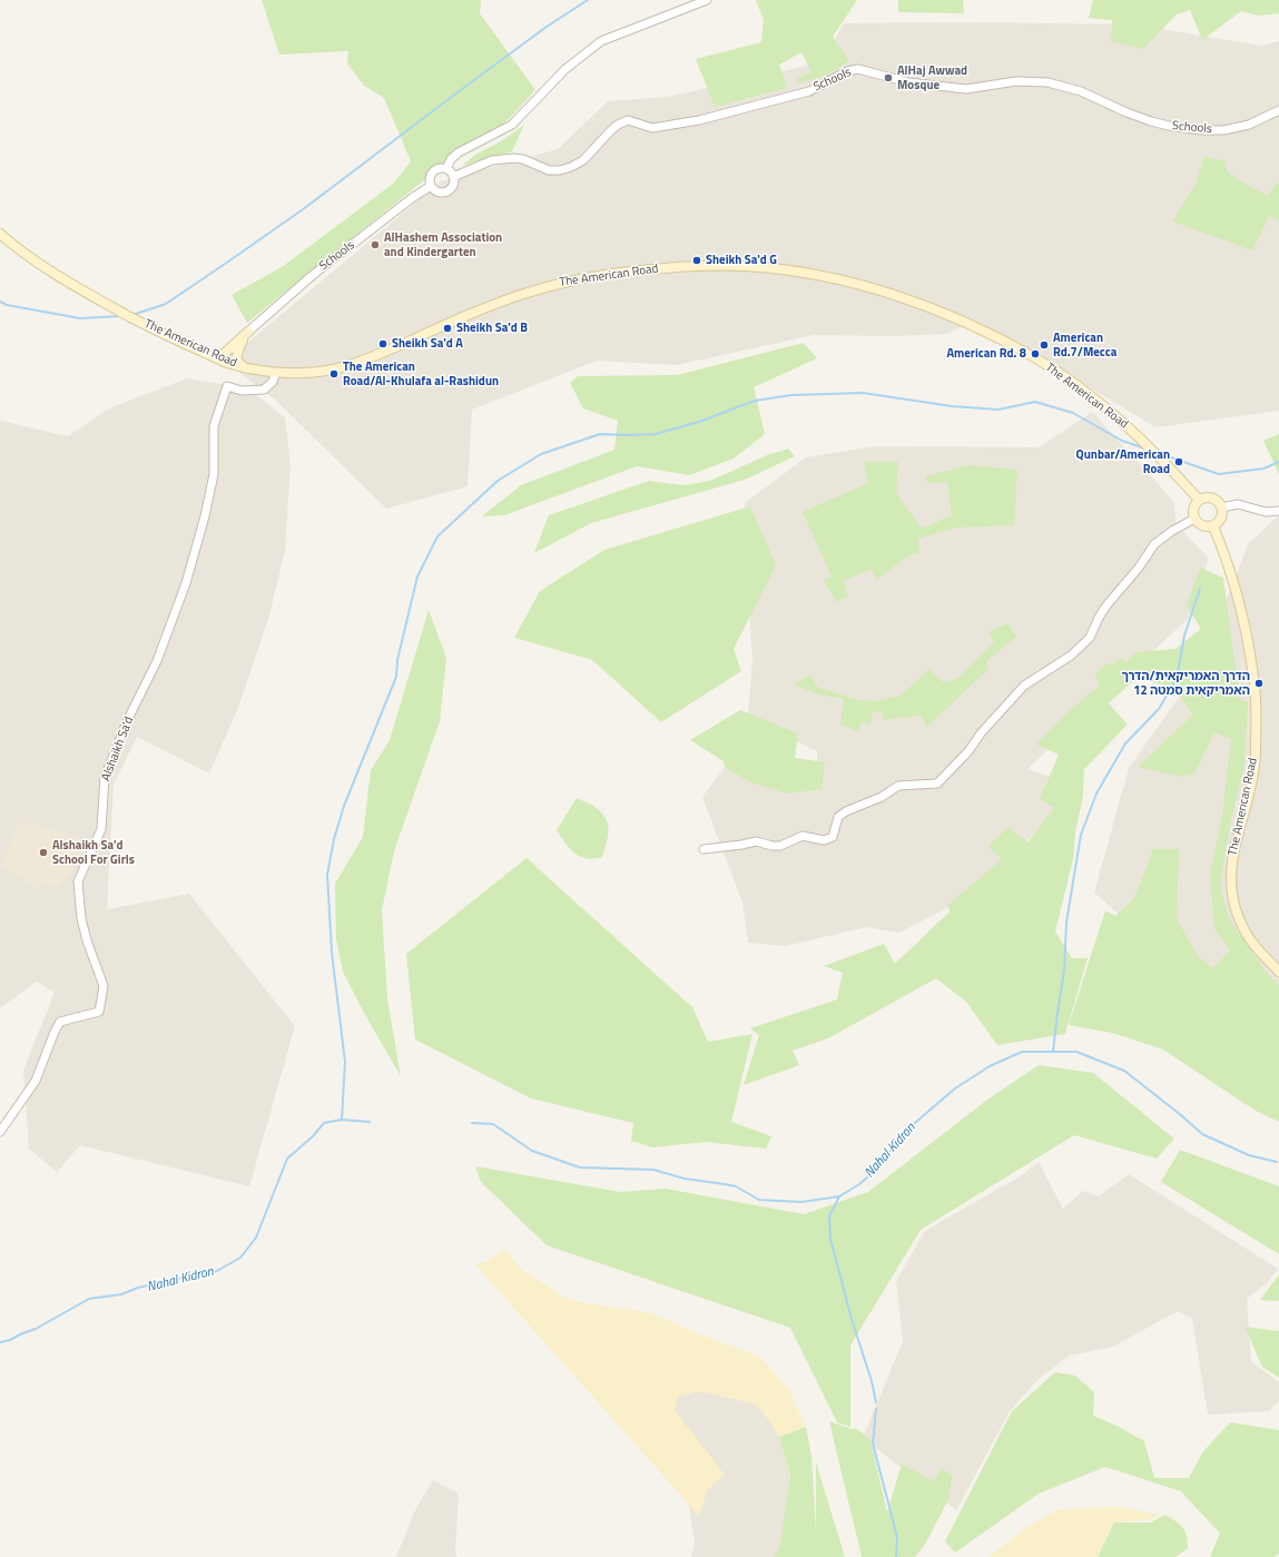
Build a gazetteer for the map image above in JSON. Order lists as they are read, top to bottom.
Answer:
{
  "streets": {
    "main road": ["The American Road"],
    "street": ["Schools", "Alshaikh Sa'd"]
  },
  "crossings": [
    ["The American Road", "Alshaikh Sa'd"]
  ],
  "water": ["Nahal Kidron"],
  "places": [
    "AlHaj Awwad Mosque",
    "AlHashem Association and Kindergarten",
    "Sheikh Sa'd G",
    "Sheikh Sa'd B",
    "Sheikh Sa'd A",
    "American Rd.7/Mecca",
    "American Rd. 8",
    "The American Road/Al-Khulafa al-Rashidun",
    "Qunbar/American Road",
    "הדרך האמריקאית/הדרך האמריקאית סמטה 12",
    "Alshaikh Sa'd School For Girls"
  ]
}
